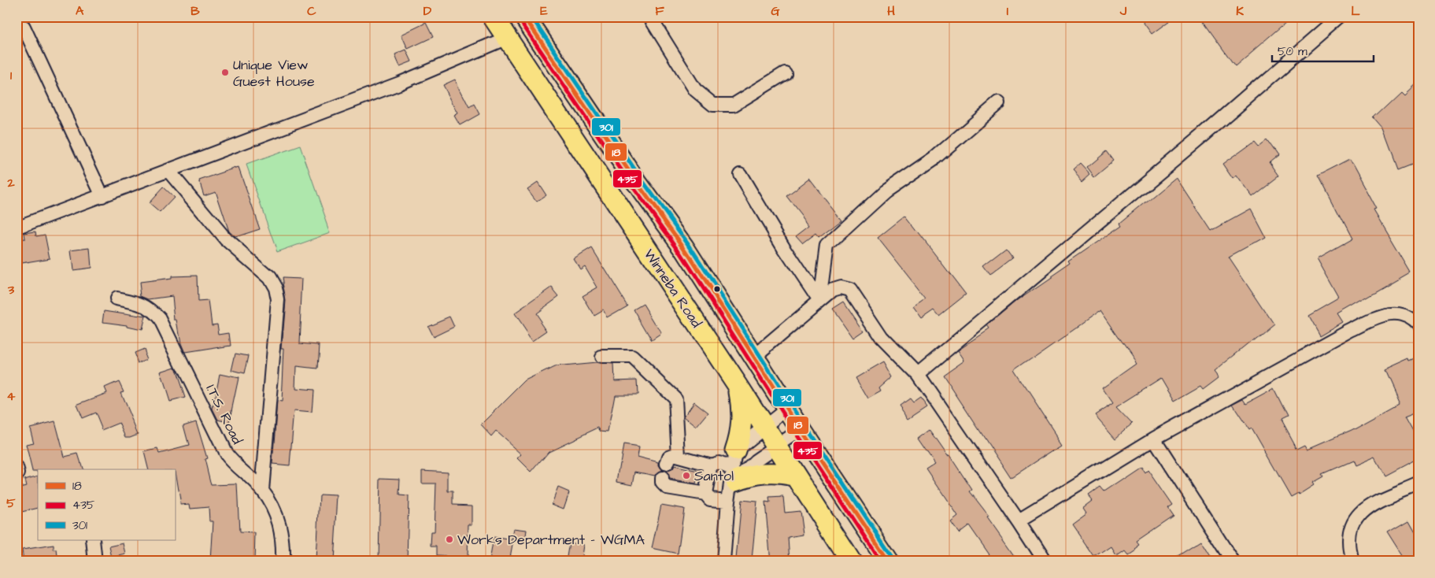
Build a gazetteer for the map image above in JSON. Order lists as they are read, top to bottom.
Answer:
{
  "streets": {
    "highway": ["Winneba Road"],
    "street": ["I.T.S. Road"]
  },
  "places": ["Unique View Guest House", "Santol", "Works Department - WGMA"],
  "lines": ["transit line 18", "transit line 301", "transit line 435"],
  "legend": ["18", "435", "301"],
  "scale_bar": "50 m",
  "grid": {
    "columns": [
      "A",
      "B",
      "C",
      "D",
      "E",
      "F",
      "G",
      "H",
      "I",
      "J",
      "K",
      "L"
    ],
    "rows": [
      "1",
      "2",
      "3",
      "4",
      "5"
    ]
  }
}
